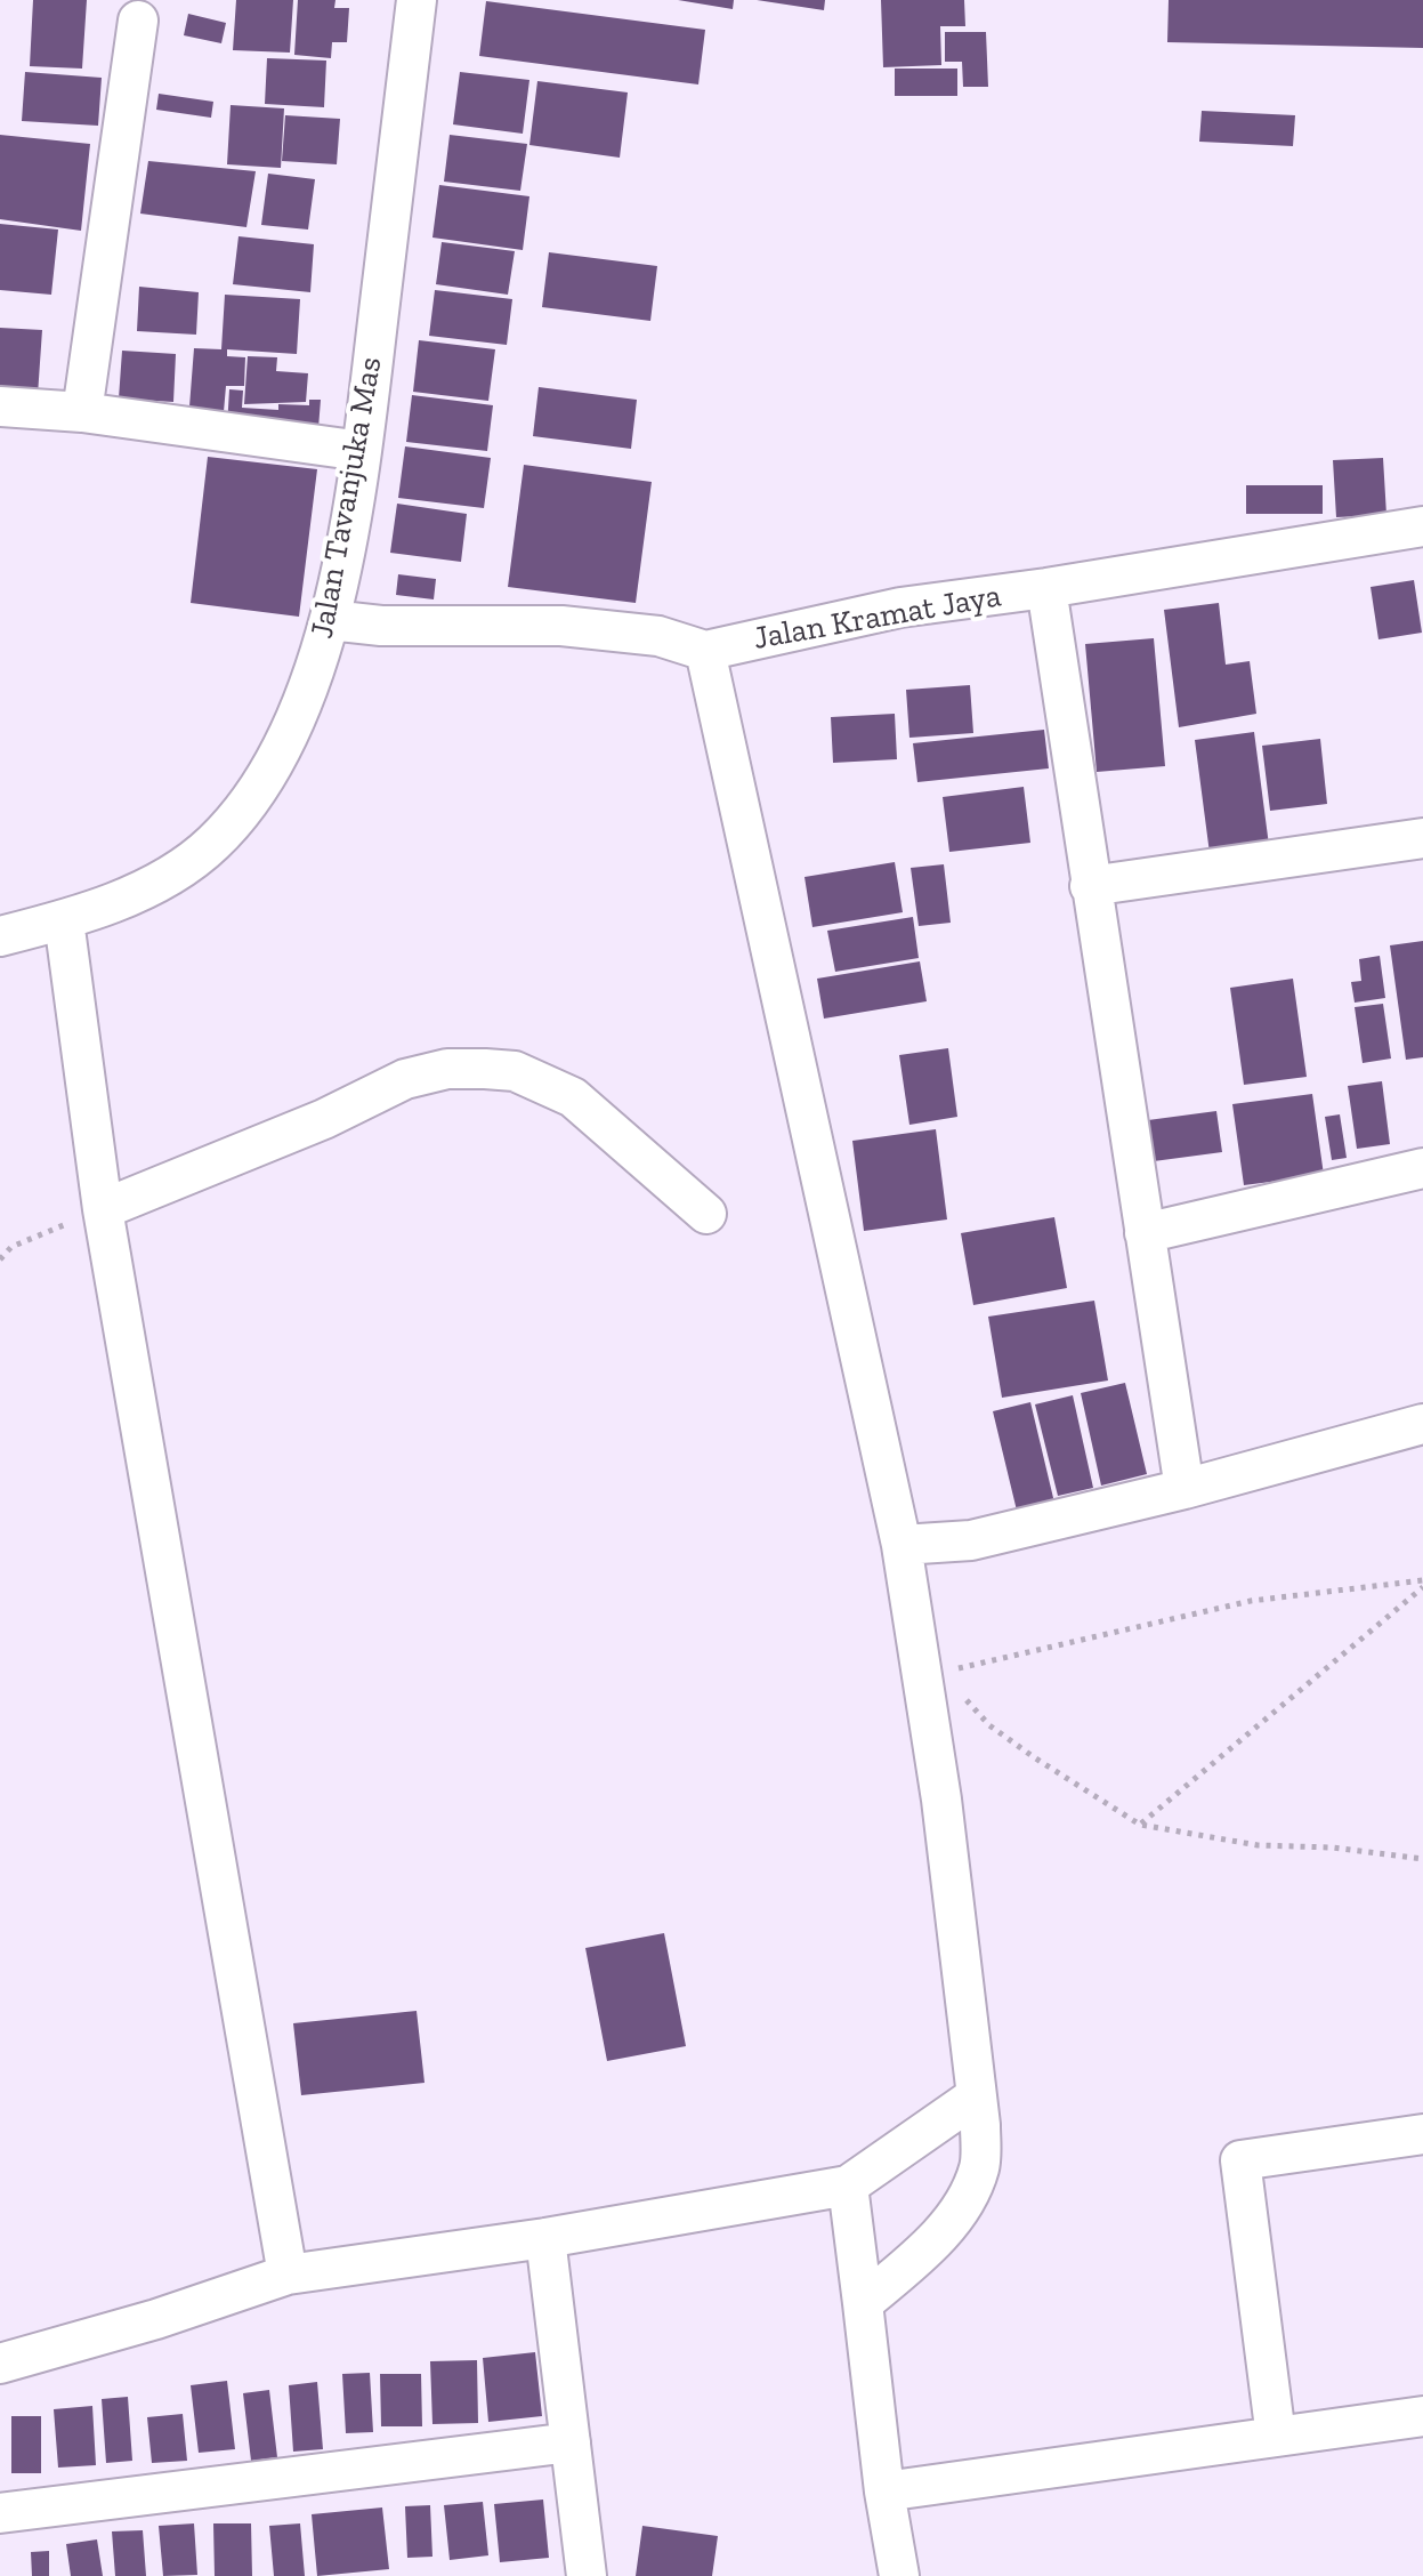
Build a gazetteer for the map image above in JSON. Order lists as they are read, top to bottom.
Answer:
{
  "streets": {
    "street": ["Jalan Tavanjuka Mas", "Jalan Kramat Jaya"]
  }
}
